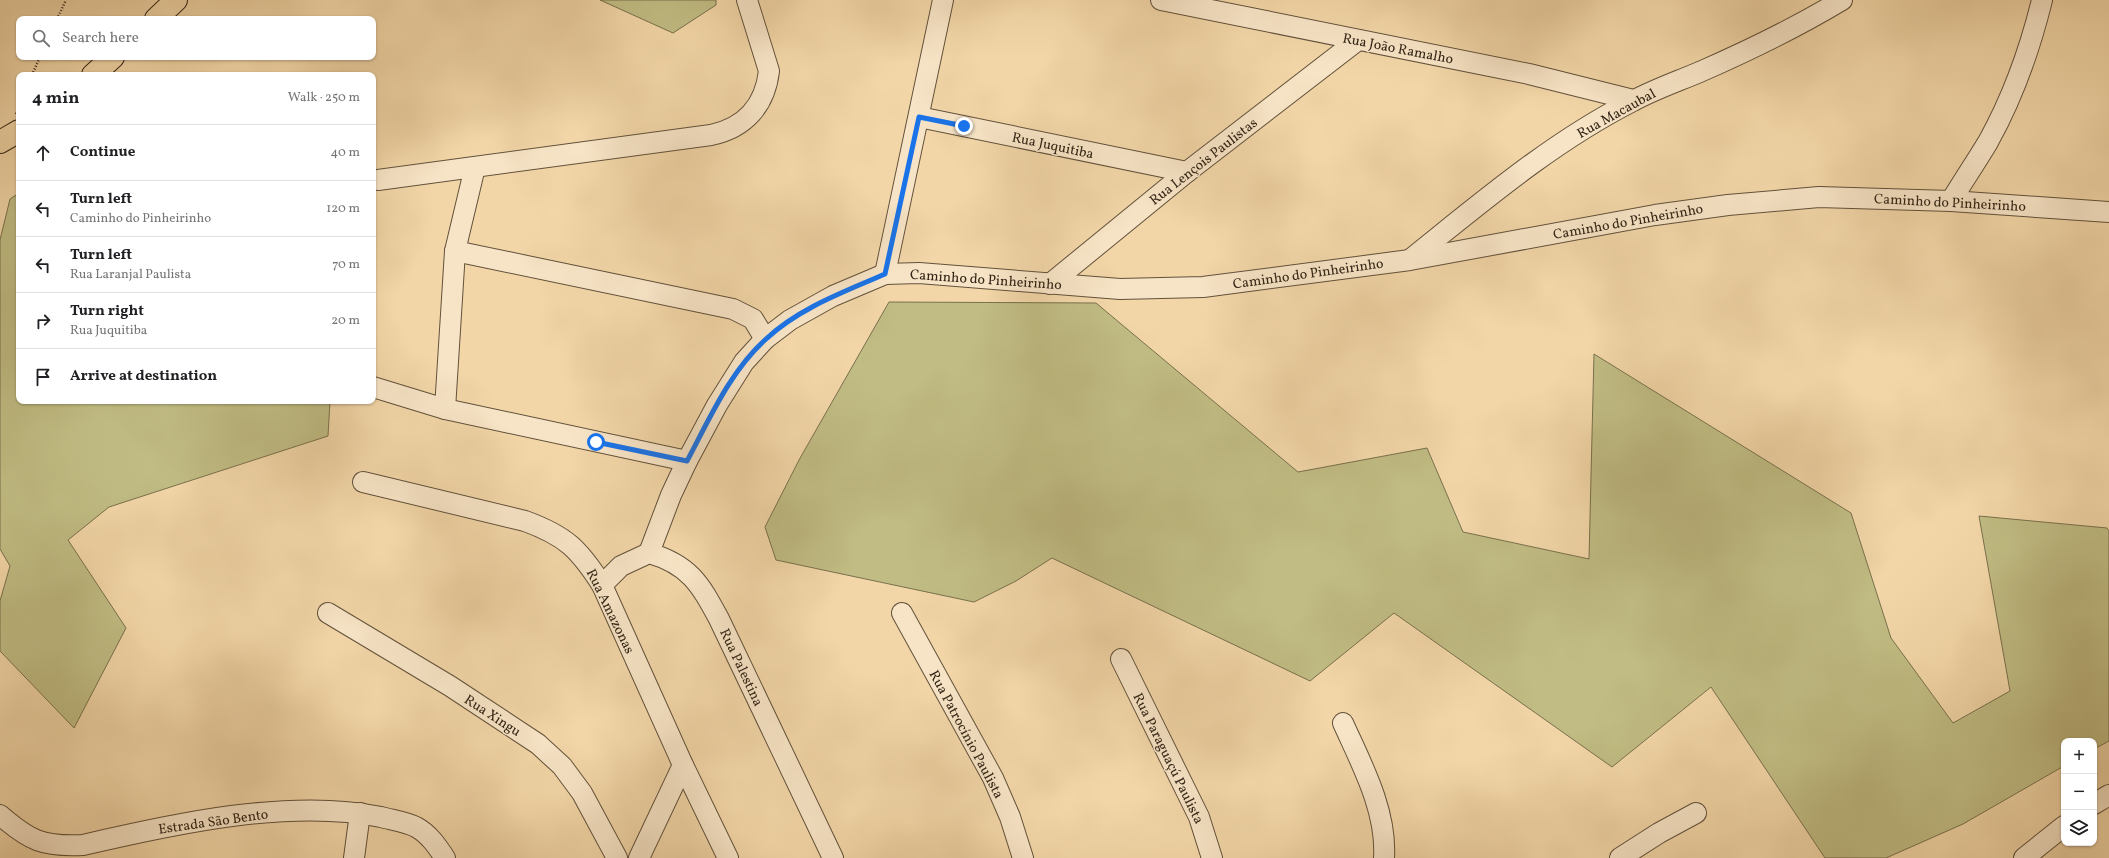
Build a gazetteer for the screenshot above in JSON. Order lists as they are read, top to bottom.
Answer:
{
  "streets": {
    "street": [
      "Rua João Ramalho",
      "Rua Macaubal",
      "Rua Juquitiba",
      "Rua Lençois Paulistas",
      "Caminho do Pinheirinho",
      "Rua Amazonas",
      "Rua Palestina",
      "Rua Xingu",
      "Rua Patrocínio Paulista",
      "Rua Paraguaçú Paulista",
      "Estrada São Bento"
    ]
  },
  "crossings": [
    ["Rua João Ramalho", "Rua Macaubal"],
    ["Rua João Ramalho", "Rua Lençois Paulistas"],
    ["Rua Macaubal", "Caminho do Pinheirinho"],
    ["Rua Juquitiba", "Rua Lençois Paulistas"],
    ["Rua Lençois Paulistas", "Caminho do Pinheirinho"],
    ["Caminho do Pinheirinho", "Rua Palestina"]
  ],
  "page": {
    "search": "Search here",
    "heading": ["4 min", "Walk · 250 m"],
    "list": [
      ["Continue", "40 m"],
      ["Turn left", "Caminho do Pinheirinho", "120 m"],
      ["Turn left", "Rua Laranjal Paulista", "70 m"],
      ["Turn right", "Rua Juquitiba", "20 m"],
      "Arrive at destination"
    ],
    "map_buttons": ["+", "−"]
  }
}
